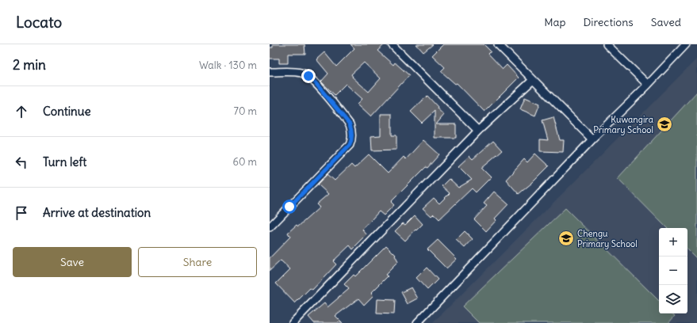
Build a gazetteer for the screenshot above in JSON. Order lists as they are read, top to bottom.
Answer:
{
  "places": {
    "school or university": ["Kuwangira Primary School", "Chengu Primary School"]
  },
  "page": {
    "header": "Locato",
    "nav": ["Map", "Directions", "Saved"],
    "heading": ["2 min", "Walk · 130 m"],
    "list": [
      ["Continue", "70 m"],
      ["Turn left", "60 m"],
      "Arrive at destination"
    ],
    "map_buttons": ["+", "−"],
    "buttons": ["Save", "Share"]
  }
}
